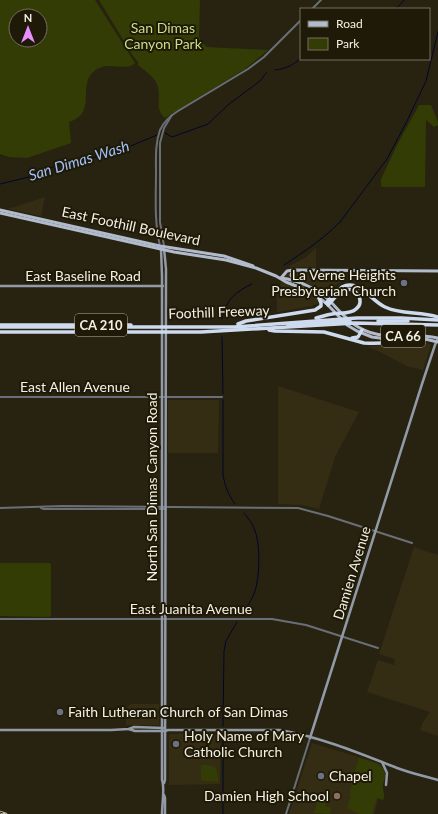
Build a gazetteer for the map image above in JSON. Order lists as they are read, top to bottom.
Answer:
{
  "streets": {
    "highway": ["Foothill Freeway", "CA 210"],
    "main road": [
      "East Foothill Boulevard",
      "East Baseline Road",
      "CA 66",
      "North San Dimas Canyon Road",
      "Damien Avenue"
    ],
    "street": ["East Allen Avenue", "East Juanita Avenue"]
  },
  "crossings": [
    ["East Foothill Boulevard", "North San Dimas Canyon Road"],
    ["East Baseline Road", "North San Dimas Canyon Road"],
    ["CA 66", "Damien Avenue"],
    ["East Allen Avenue", "North San Dimas Canyon Road"],
    ["North San Dimas Canyon Road", "East Juanita Avenue"],
    ["Damien Avenue", "East Juanita Avenue"]
  ],
  "water": ["San Dimas Wash"],
  "parks": ["San Dimas Canyon Park"],
  "places": [
    "La Verne Heights Presbyterian Church",
    "Faith Lutheran Church of San Dimas",
    "Holy Name of Mary Catholic Church",
    "Chapel",
    "Damien High School"
  ],
  "legend": ["Road", "Park"],
  "north": "top"
}
